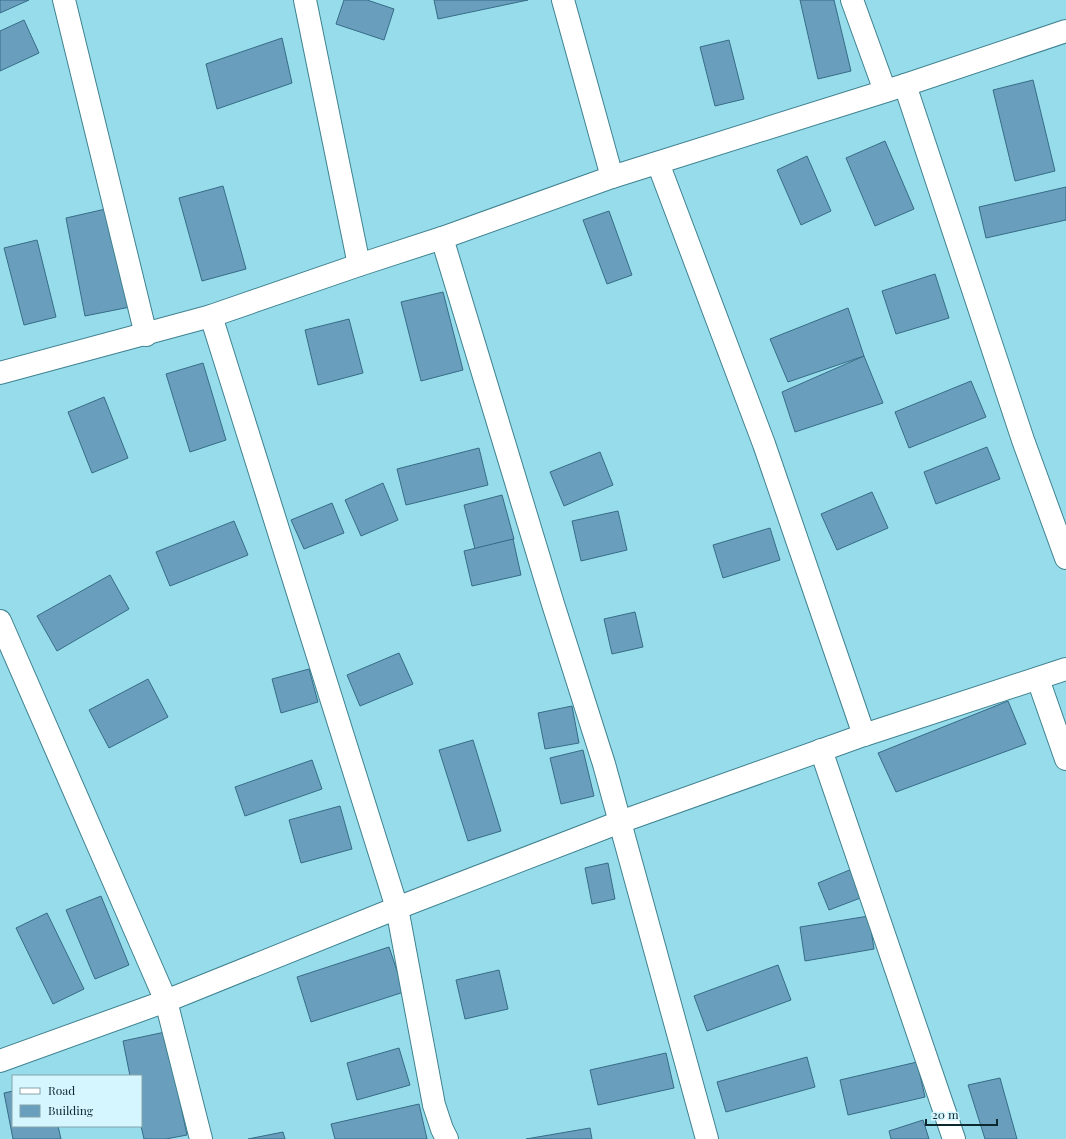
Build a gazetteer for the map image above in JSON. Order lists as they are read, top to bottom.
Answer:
{
  "legend": ["Road", "Building"],
  "scale_bar": "20 m"
}
